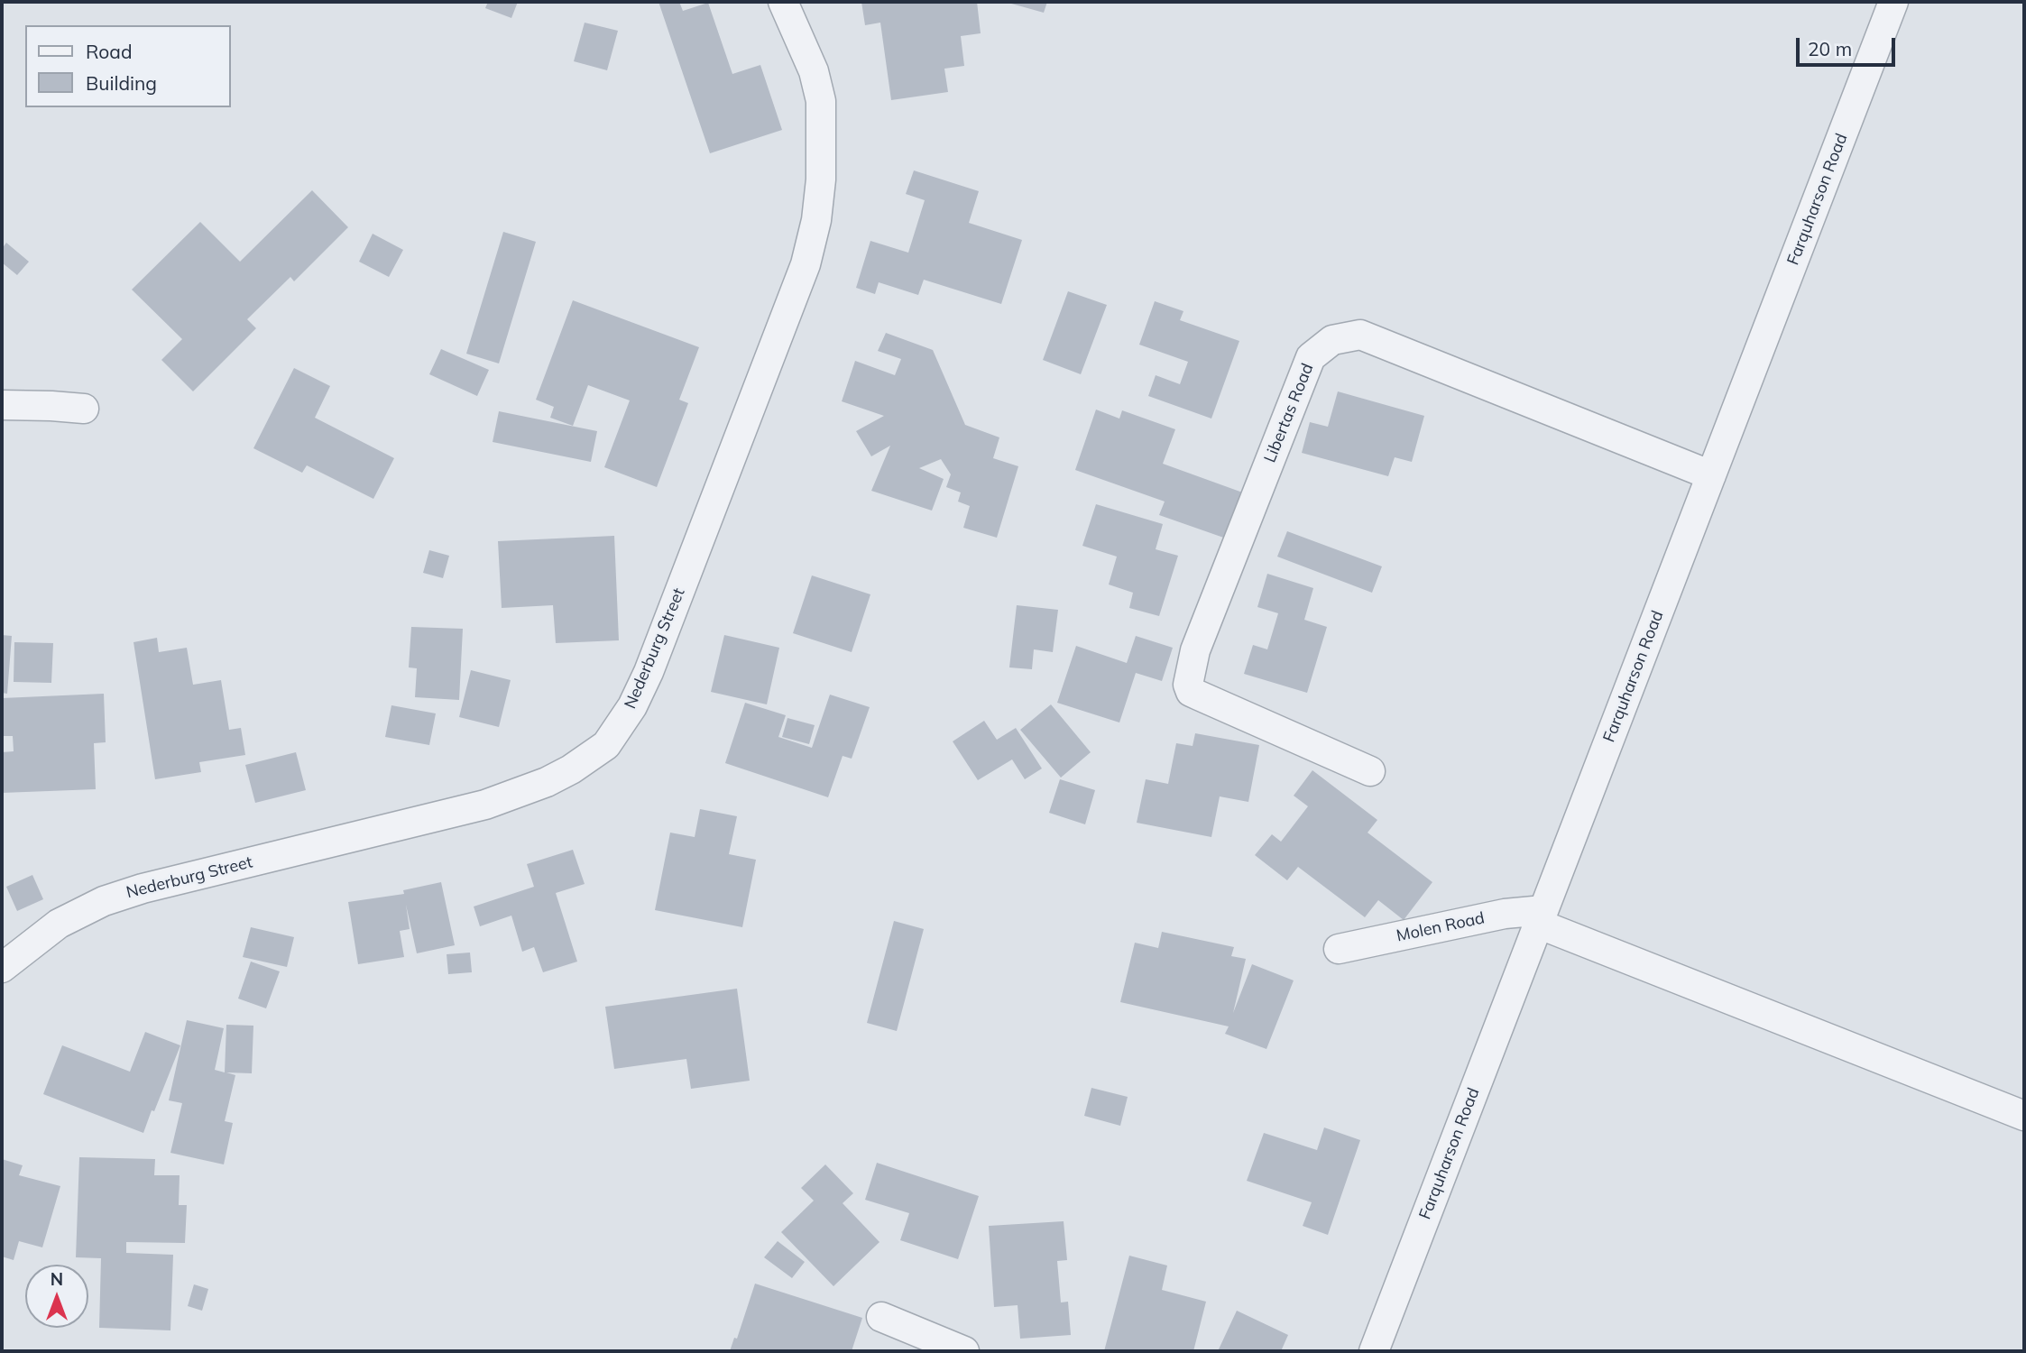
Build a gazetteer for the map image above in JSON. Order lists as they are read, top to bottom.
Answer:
{
  "streets": {
    "street": [
      "Farquharson Road",
      "Libertas Road",
      "Nederburg Street",
      "Molen Road"
    ]
  },
  "crossings": [
    ["Farquharson Road", "Libertas Road"],
    ["Farquharson Road", "Molen Road"]
  ],
  "legend": ["Road", "Building"],
  "scale_bar": "20 m",
  "north": "top"
}
